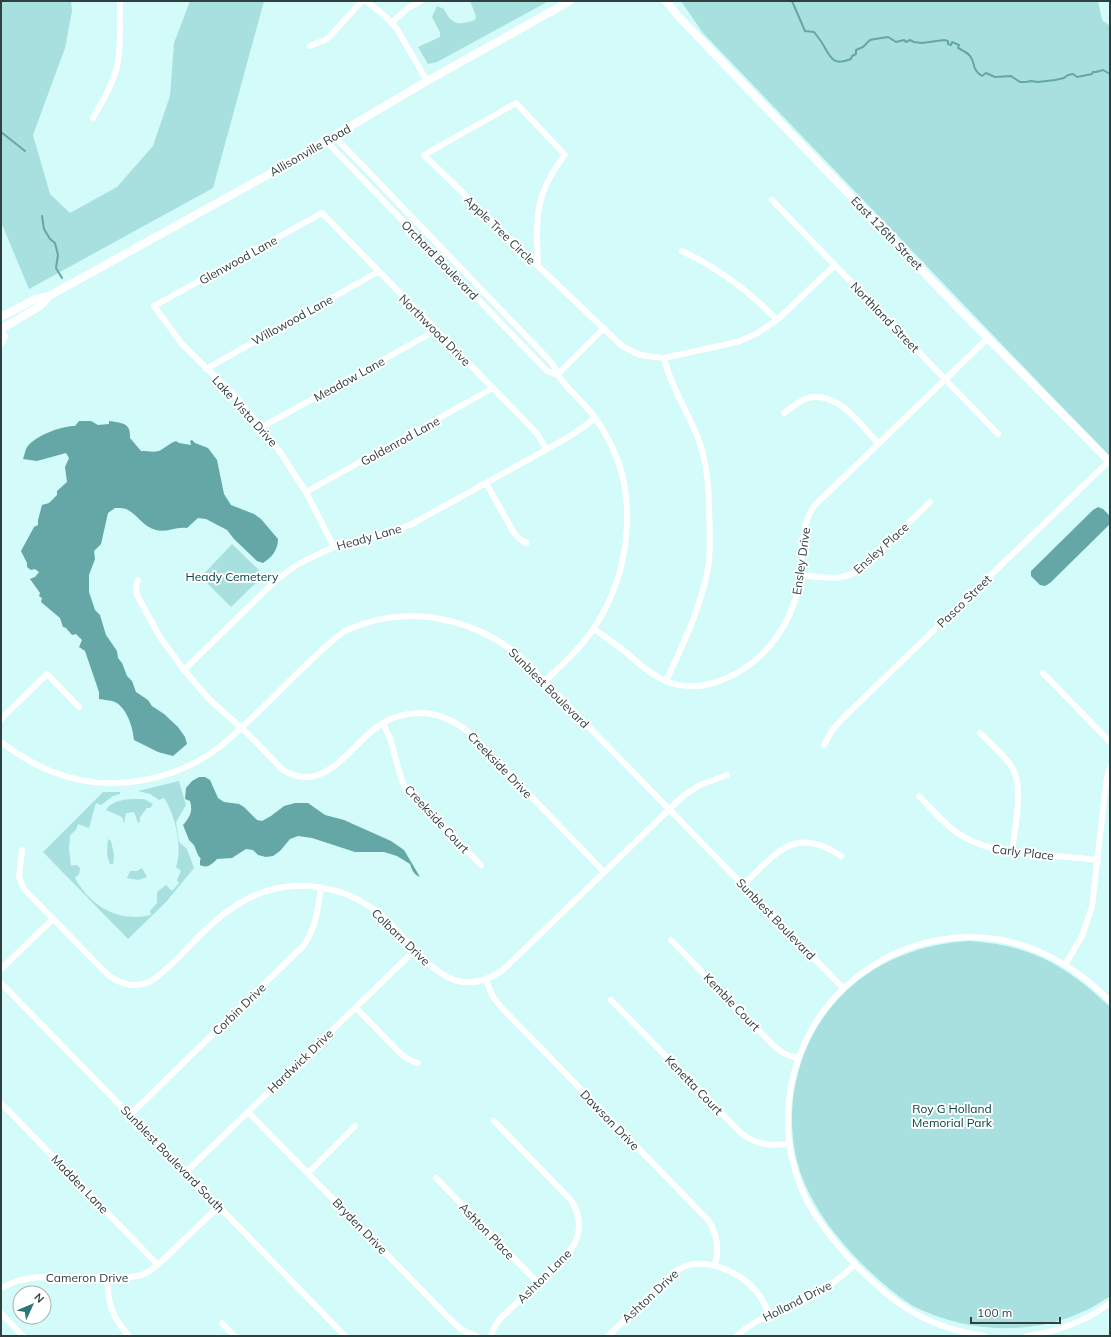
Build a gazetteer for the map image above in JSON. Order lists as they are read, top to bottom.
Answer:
{
  "streets": {
    "main road": ["Allisonville Road", "East 126th Street"],
    "street": [
      "Apple Tree Circle",
      "Glenwood Lane",
      "Orchard Boulevard",
      "Northland Street",
      "Willowood Lane",
      "Northwood Drive",
      "Meadow Lane",
      "Lake Vista Drive",
      "Goldenrod Lane",
      "Heady Lane",
      "Ensley Place",
      "Ensley Drive",
      "Pasco Street",
      "Sunblest Boulevard",
      "Creekside Drive",
      "Creekside Court",
      "Carly Place",
      "Colbarn Drive",
      "Kemble Court",
      "Corbin Drive",
      "Hardwick Drive",
      "Kenetta Court",
      "Dawson Drive",
      "Sunblest Boulevard South",
      "Madden Lane",
      "Bryden Drive",
      "Ashton Place",
      "Ashton Lane",
      "Cameron Drive",
      "Ashton Drive",
      "Holland Drive"
    ]
  },
  "crossings": [
    ["Allisonville Road", "Orchard Boulevard"],
    ["East 126th Street", "Ensley Drive"],
    ["East 126th Street", "Pasco Street"],
    ["Glenwood Lane", "Northwood Drive"],
    ["Glenwood Lane", "Lake Vista Drive"],
    ["Orchard Boulevard", "Heady Lane"],
    ["Orchard Boulevard", "Ensley Drive"],
    ["Orchard Boulevard", "Sunblest Boulevard"],
    ["Northland Street", "Ensley Drive"],
    ["Willowood Lane", "Northwood Drive"],
    ["Willowood Lane", "Lake Vista Drive"],
    ["Northwood Drive", "Meadow Lane"],
    ["Northwood Drive", "Goldenrod Lane"],
    ["Northwood Drive", "Heady Lane"],
    ["Meadow Lane", "Lake Vista Drive"],
    ["Lake Vista Drive", "Goldenrod Lane"],
    ["Lake Vista Drive", "Heady Lane"],
    ["Heady Lane", "Creekside Drive"],
    ["Ensley Place", "Ensley Drive"],
    ["Sunblest Boulevard", "Creekside Drive"],
    ["Sunblest Boulevard", "Colbarn Drive"],
    ["Creekside Drive", "Creekside Court"],
    ["Creekside Drive", "Colbarn Drive"],
    ["Colbarn Drive", "Corbin Drive"],
    ["Colbarn Drive", "Hardwick Drive"],
    ["Colbarn Drive", "Dawson Drive"],
    ["Corbin Drive", "Sunblest Boulevard South"],
    ["Hardwick Drive", "Sunblest Boulevard South"],
    ["Hardwick Drive", "Bryden Drive"],
    ["Dawson Drive", "Ashton Drive"],
    ["Sunblest Boulevard South", "Cameron Drive"],
    ["Madden Lane", "Cameron Drive"],
    ["Ashton Place", "Ashton Lane"],
    ["Ashton Drive", "Holland Drive"]
  ],
  "parks": ["Heady Cemetery", "Roy G Holland Memorial Park"],
  "scale_bar": "100 m",
  "north": "top right"
}
